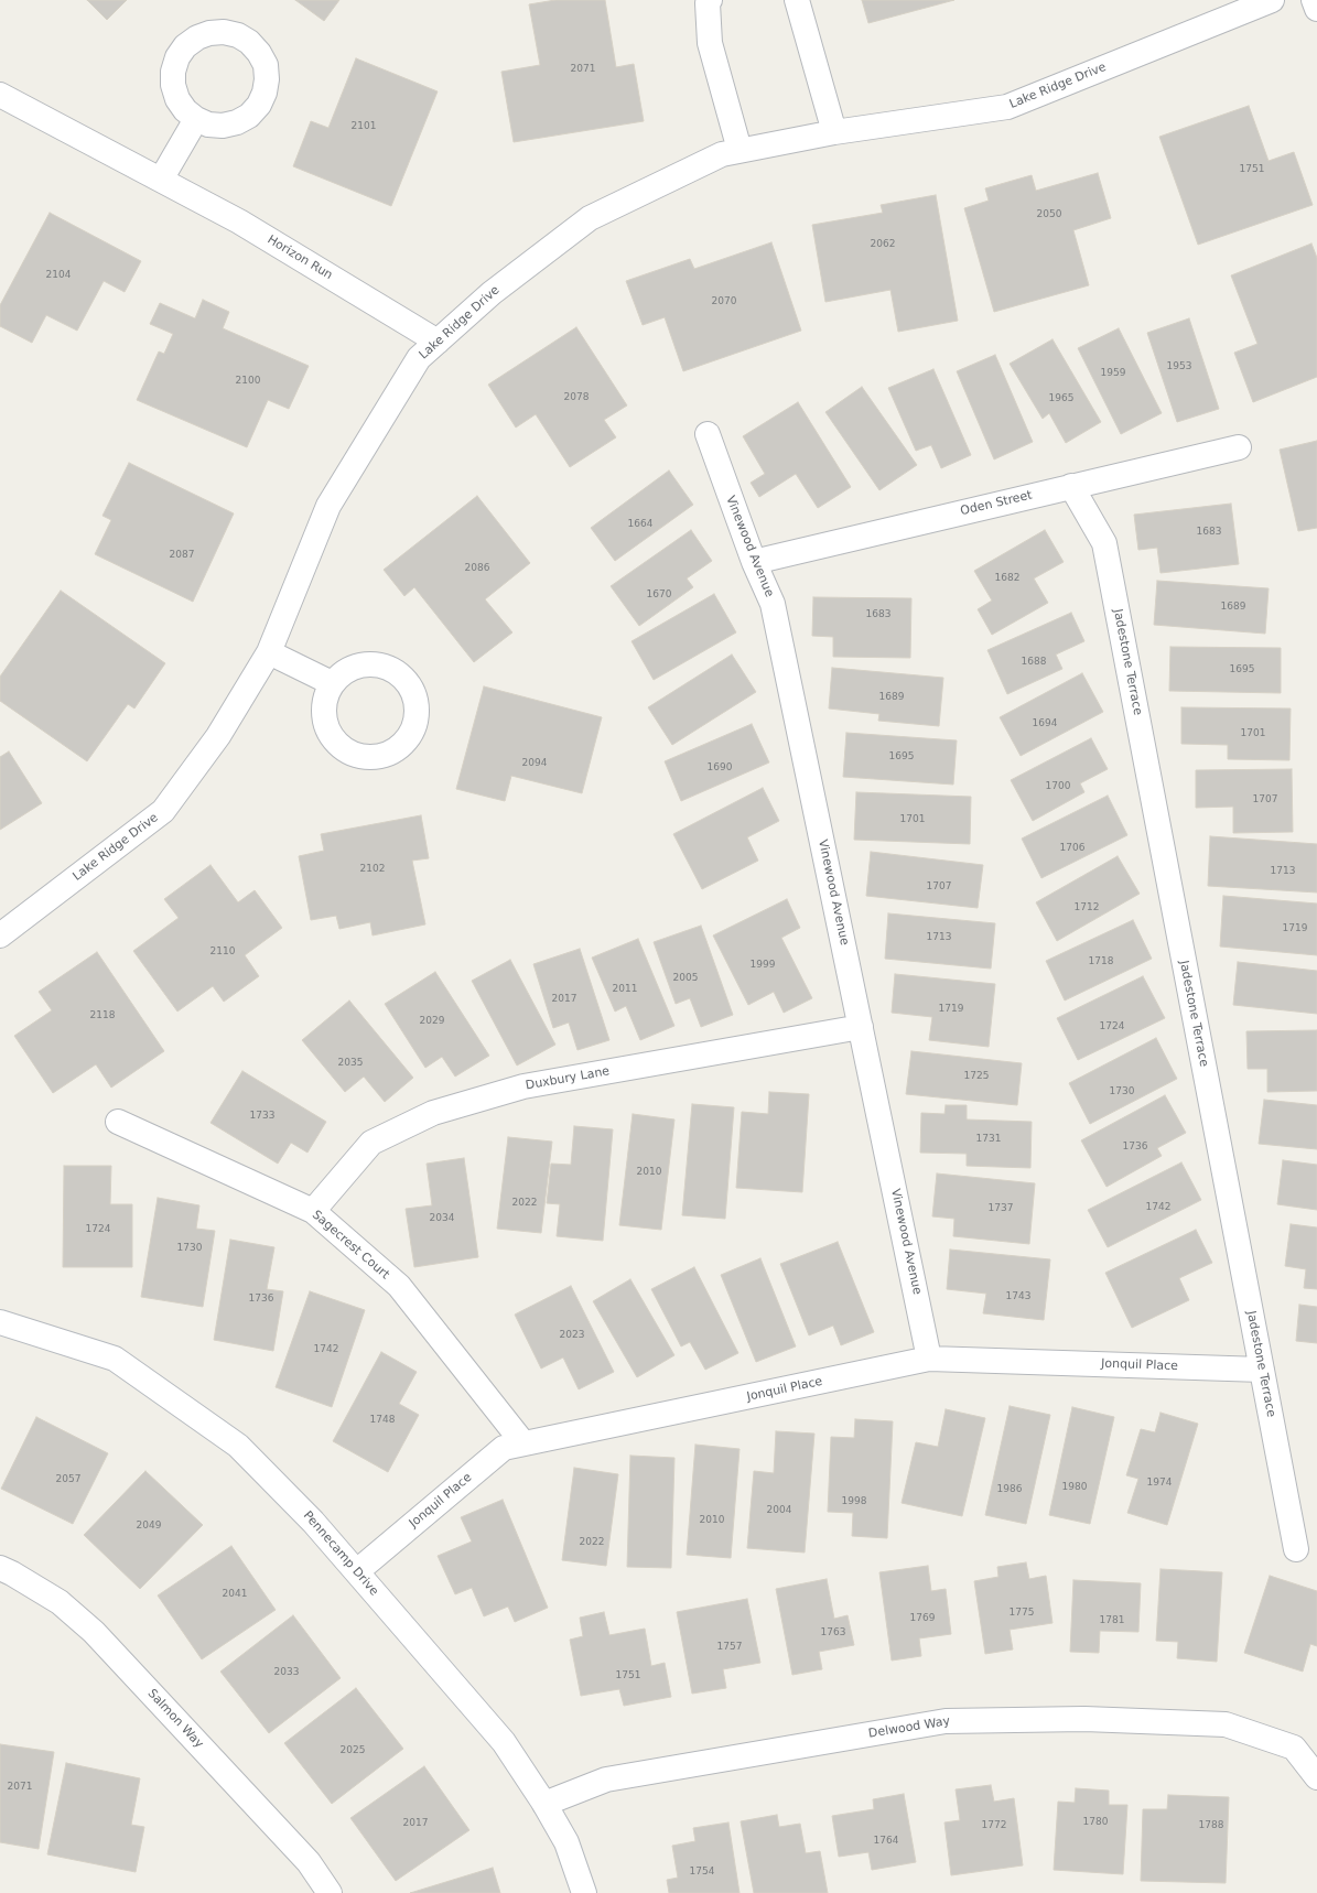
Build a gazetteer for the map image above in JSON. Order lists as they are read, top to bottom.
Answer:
{
  "streets": {
    "street": [
      "Lake Ridge Drive",
      "Horizon Run",
      "Oden Street",
      "Vinewood Avenue",
      "Jadestone Terrace",
      "Duxbury Lane",
      "Sagecrest Court",
      "Jonquil Place",
      "Pennecamp Drive",
      "Salmon Way",
      "Delwood Way"
    ]
  },
  "crossings": [
    ["Lake Ridge Drive", "Horizon Run"],
    ["Oden Street", "Vinewood Avenue"],
    ["Oden Street", "Jadestone Terrace"],
    ["Vinewood Avenue", "Duxbury Lane"],
    ["Vinewood Avenue", "Jonquil Place"],
    ["Jadestone Terrace", "Jonquil Place"],
    ["Duxbury Lane", "Sagecrest Court"],
    ["Sagecrest Court", "Jonquil Place"],
    ["Jonquil Place", "Pennecamp Drive"],
    ["Pennecamp Drive", "Delwood Way"]
  ],
  "house_numbers": [
    "2071",
    "2101",
    "1751",
    "2050",
    "2062",
    "2104",
    "2070",
    "1953",
    "1959",
    "2100",
    "2078",
    "1965",
    "1664",
    "1683",
    "2087",
    "2086",
    "1682",
    "1670",
    "1689",
    "1683",
    "1688",
    "1695",
    "1689",
    "1694",
    "1701",
    "1695",
    "2094",
    "1690",
    "1700",
    "1707",
    "1701",
    "1706",
    "2102",
    "1713",
    "1707",
    "1712",
    "1719",
    "1713",
    "2110",
    "1718",
    "1999",
    "2005",
    "2011",
    "2017",
    "1719",
    "2118",
    "2029",
    "1724",
    "2035",
    "1725",
    "1730",
    "1733",
    "1731",
    "1736",
    "2010",
    "2022",
    "1742",
    "1737",
    "2034",
    "1724",
    "1730",
    "1743",
    "1736",
    "2023",
    "1742",
    "1748",
    "2057",
    "1974",
    "1980",
    "1986",
    "1998",
    "2004",
    "2010",
    "2049",
    "2022",
    "2041",
    "1775",
    "1769",
    "1781",
    "1763",
    "1757",
    "2033",
    "1751",
    "2025",
    "2071",
    "1780",
    "2017",
    "1772",
    "1788",
    "1764",
    "1754"
  ]
}
